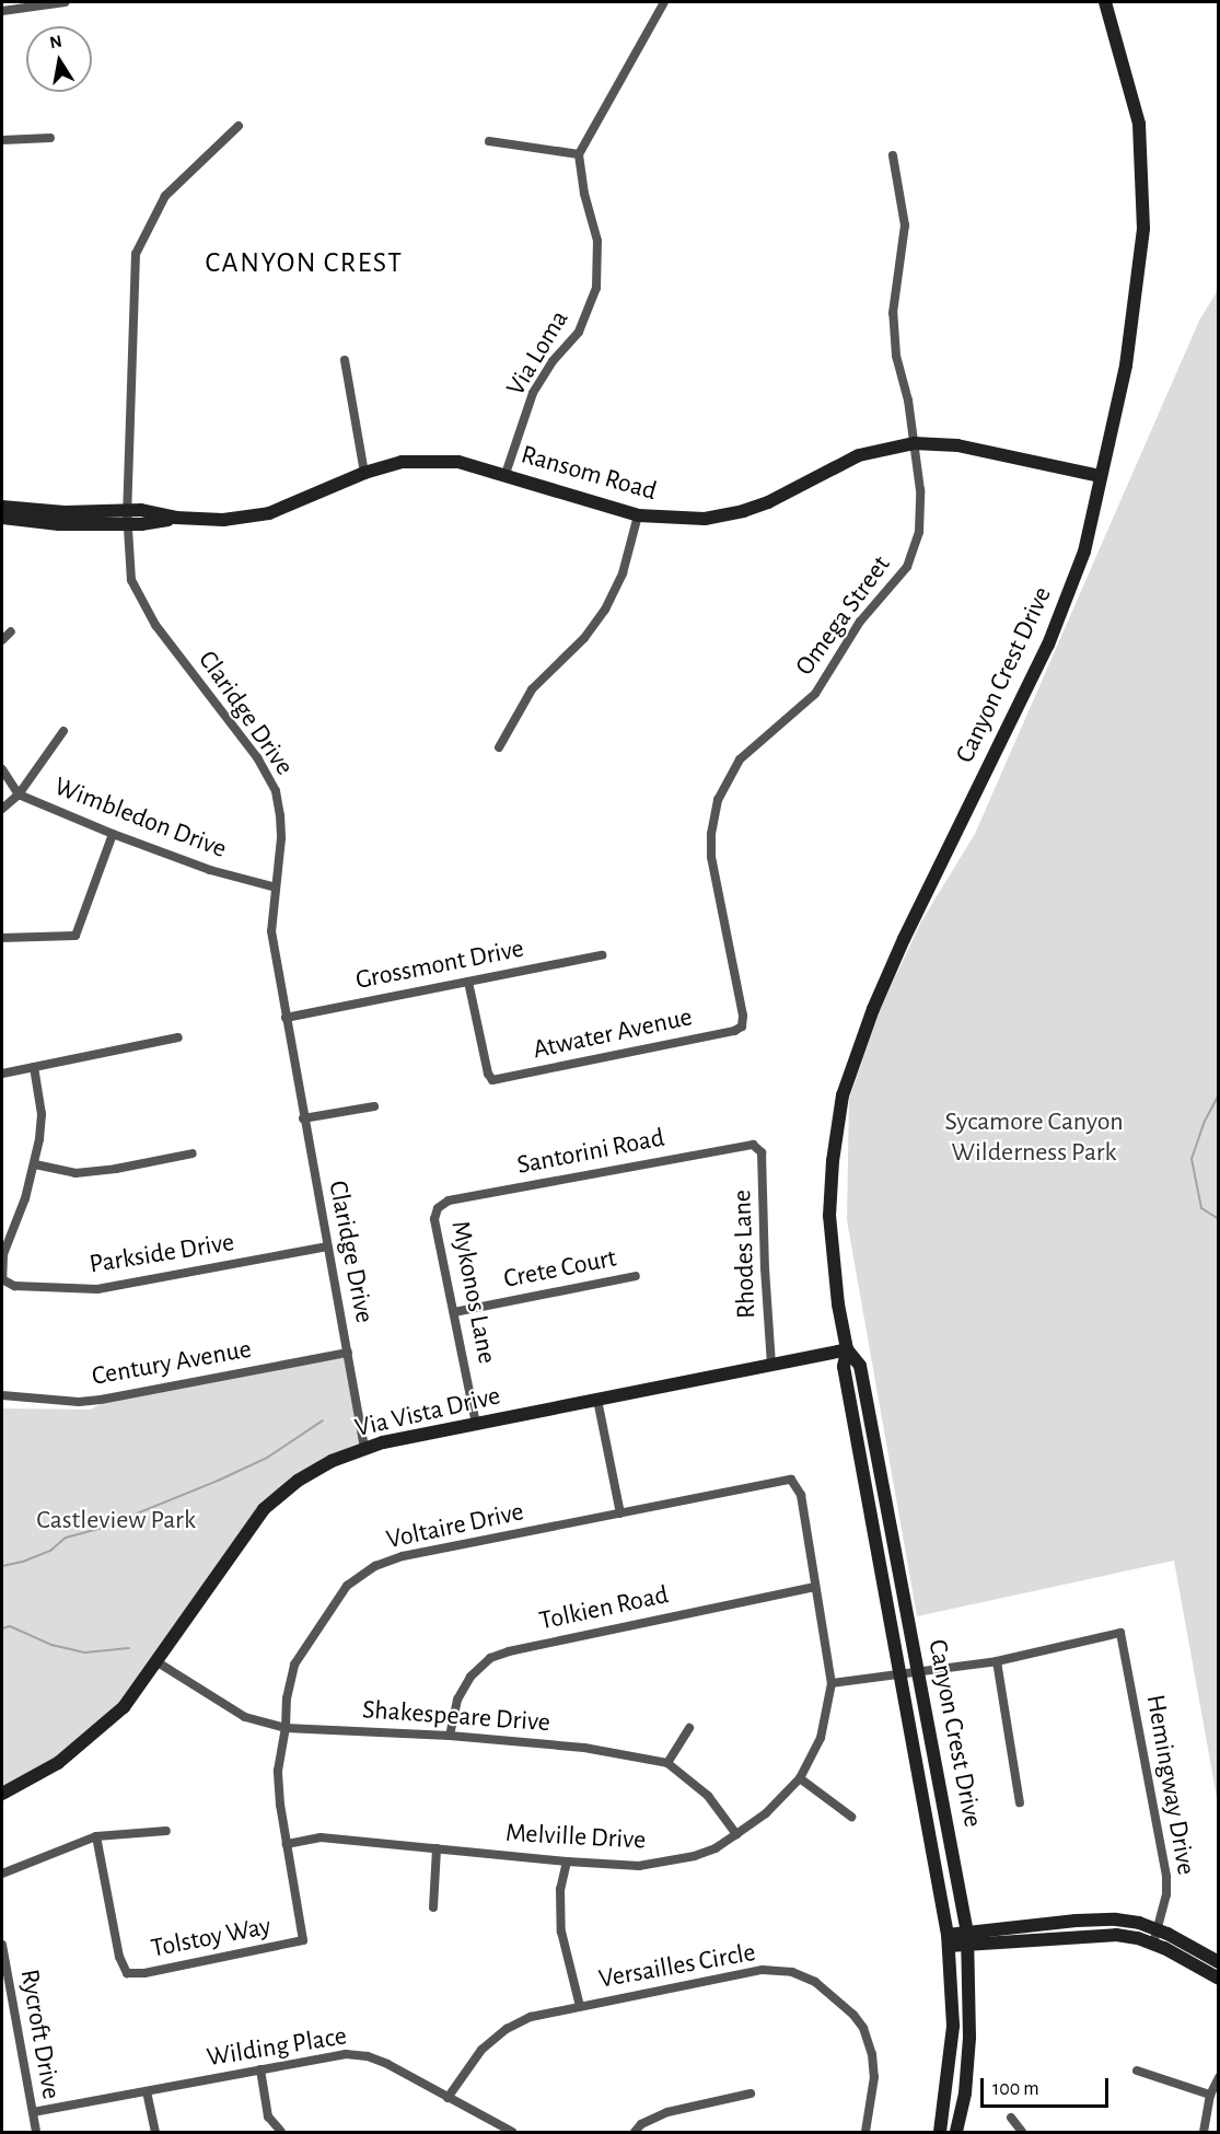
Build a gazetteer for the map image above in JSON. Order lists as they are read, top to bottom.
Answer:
{
  "streets": {
    "main road": ["Ransom Road", "Canyon Crest Drive", "Via Vista Drive"],
    "street": [
      "Via Loma",
      "Omega Street",
      "Claridge Drive",
      "Wimbledon Drive",
      "Grossmont Drive",
      "Atwater Avenue",
      "Santorini Road",
      "Parkside Drive",
      "Rhodes Lane",
      "Crete Court",
      "Mykonos Lane",
      "Century Avenue",
      "Voltaire Drive",
      "Tolkien Road",
      "Shakespeare Drive",
      "Hemingway Drive",
      "Melville Drive",
      "Tolstoy Way",
      "Versailles Circle",
      "Rycroft Drive",
      "Wilding Place"
    ]
  },
  "crossings": [
    ["Via Loma", "Ransom Road"],
    ["Ransom Road", "Omega Street"],
    ["Ransom Road", "Canyon Crest Drive"],
    ["Ransom Road", "Claridge Drive"],
    ["Omega Street", "Atwater Avenue"],
    ["Canyon Crest Drive", "Via Vista Drive"],
    ["Claridge Drive", "Wimbledon Drive"],
    ["Claridge Drive", "Grossmont Drive"],
    ["Claridge Drive", "Parkside Drive"],
    ["Claridge Drive", "Century Avenue"],
    ["Claridge Drive", "Via Vista Drive"],
    ["Grossmont Drive", "Atwater Avenue"],
    ["Santorini Road", "Rhodes Lane"],
    ["Santorini Road", "Mykonos Lane"],
    ["Rhodes Lane", "Via Vista Drive"],
    ["Crete Court", "Mykonos Lane"],
    ["Mykonos Lane", "Via Vista Drive"],
    ["Via Vista Drive", "Shakespeare Drive"],
    ["Voltaire Drive", "Shakespeare Drive"],
    ["Voltaire Drive", "Melville Drive"],
    ["Voltaire Drive", "Tolstoy Way"],
    ["Tolkien Road", "Shakespeare Drive"],
    ["Tolkien Road", "Melville Drive"],
    ["Shakespeare Drive", "Melville Drive"],
    ["Versailles Circle", "Wilding Place"],
    ["Rycroft Drive", "Wilding Place"]
  ],
  "districts": ["CANYON CREST"],
  "parks": ["Sycamore Canyon Wilderness Park", "Castleview Park"],
  "scale_bar": "100 m",
  "north": "top"
}
